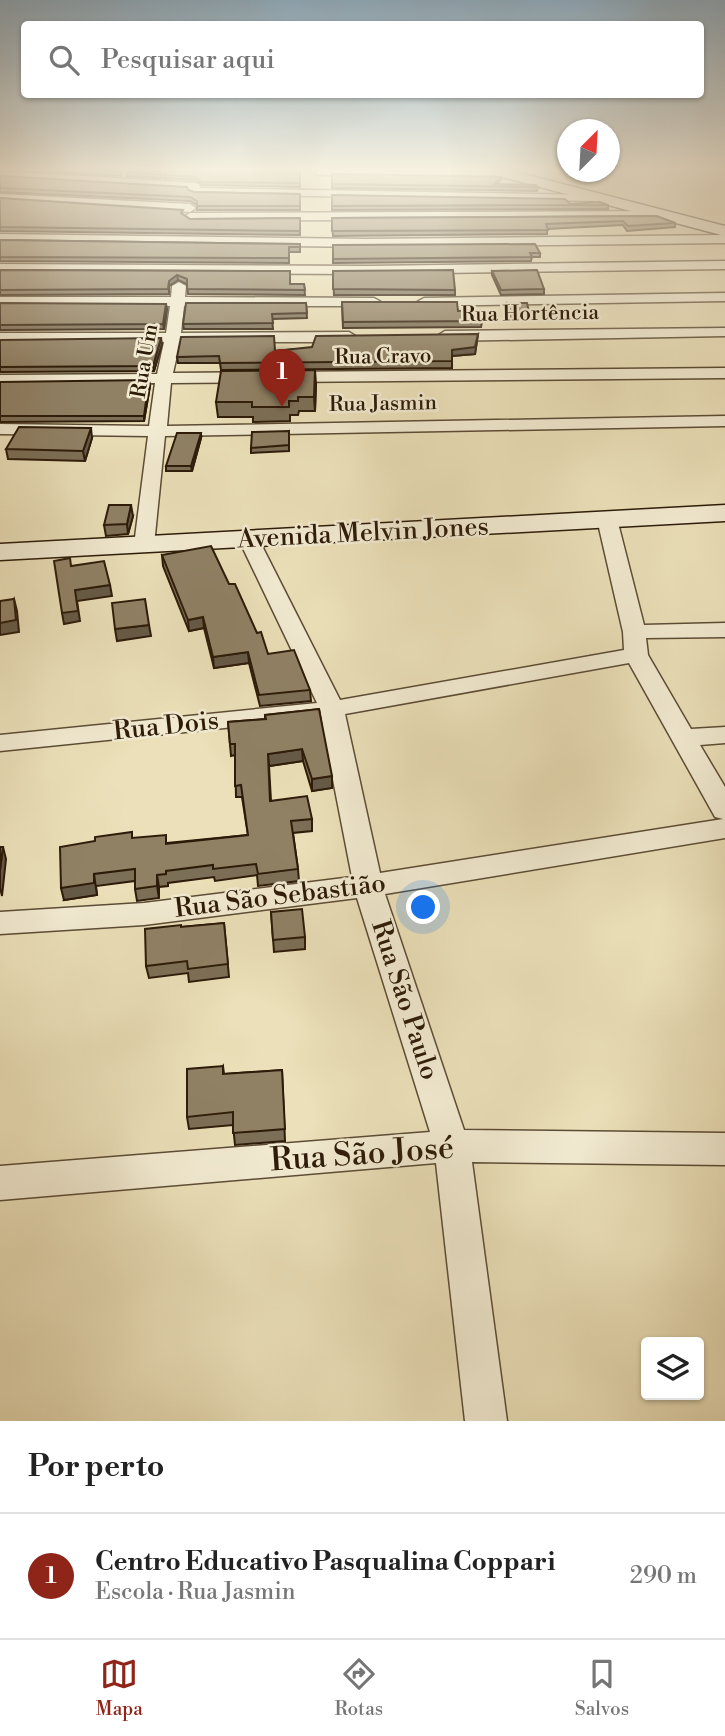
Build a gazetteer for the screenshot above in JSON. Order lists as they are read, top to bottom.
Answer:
{
  "streets": {
    "main road": ["Avenida Melvin Jones"],
    "street": [
      "Rua Hortência",
      "Rua Cravo",
      "Rua Um",
      "Rua Jasmin",
      "Rua Dois",
      "Rua São Sebastião",
      "Rua São Paulo",
      "Rua São José"
    ]
  },
  "crossings": [
    ["Rua Cravo", "Rua Um"],
    ["Rua Um", "Rua Jasmin"],
    ["Rua Um", "Avenida Melvin Jones"],
    ["Avenida Melvin Jones", "Rua São Paulo"],
    ["Rua Dois", "Rua São Paulo"],
    ["Rua São Sebastião", "Rua São Paulo"],
    ["Rua São Paulo", "Rua São José"]
  ],
  "north": "top right",
  "page": {
    "search": "Pesquisar aqui",
    "pins": "1",
    "heading": "Por perto",
    "list": [
      {
        "mark": "1",
        "name": "Centro Educativo Pasqualina Coppari",
        "note": "Escola · Rua Jasmin",
        "value": "290 m"
      }
    ],
    "nav": ["Mapa", "Rotas", "Salvos"]
  }
}
